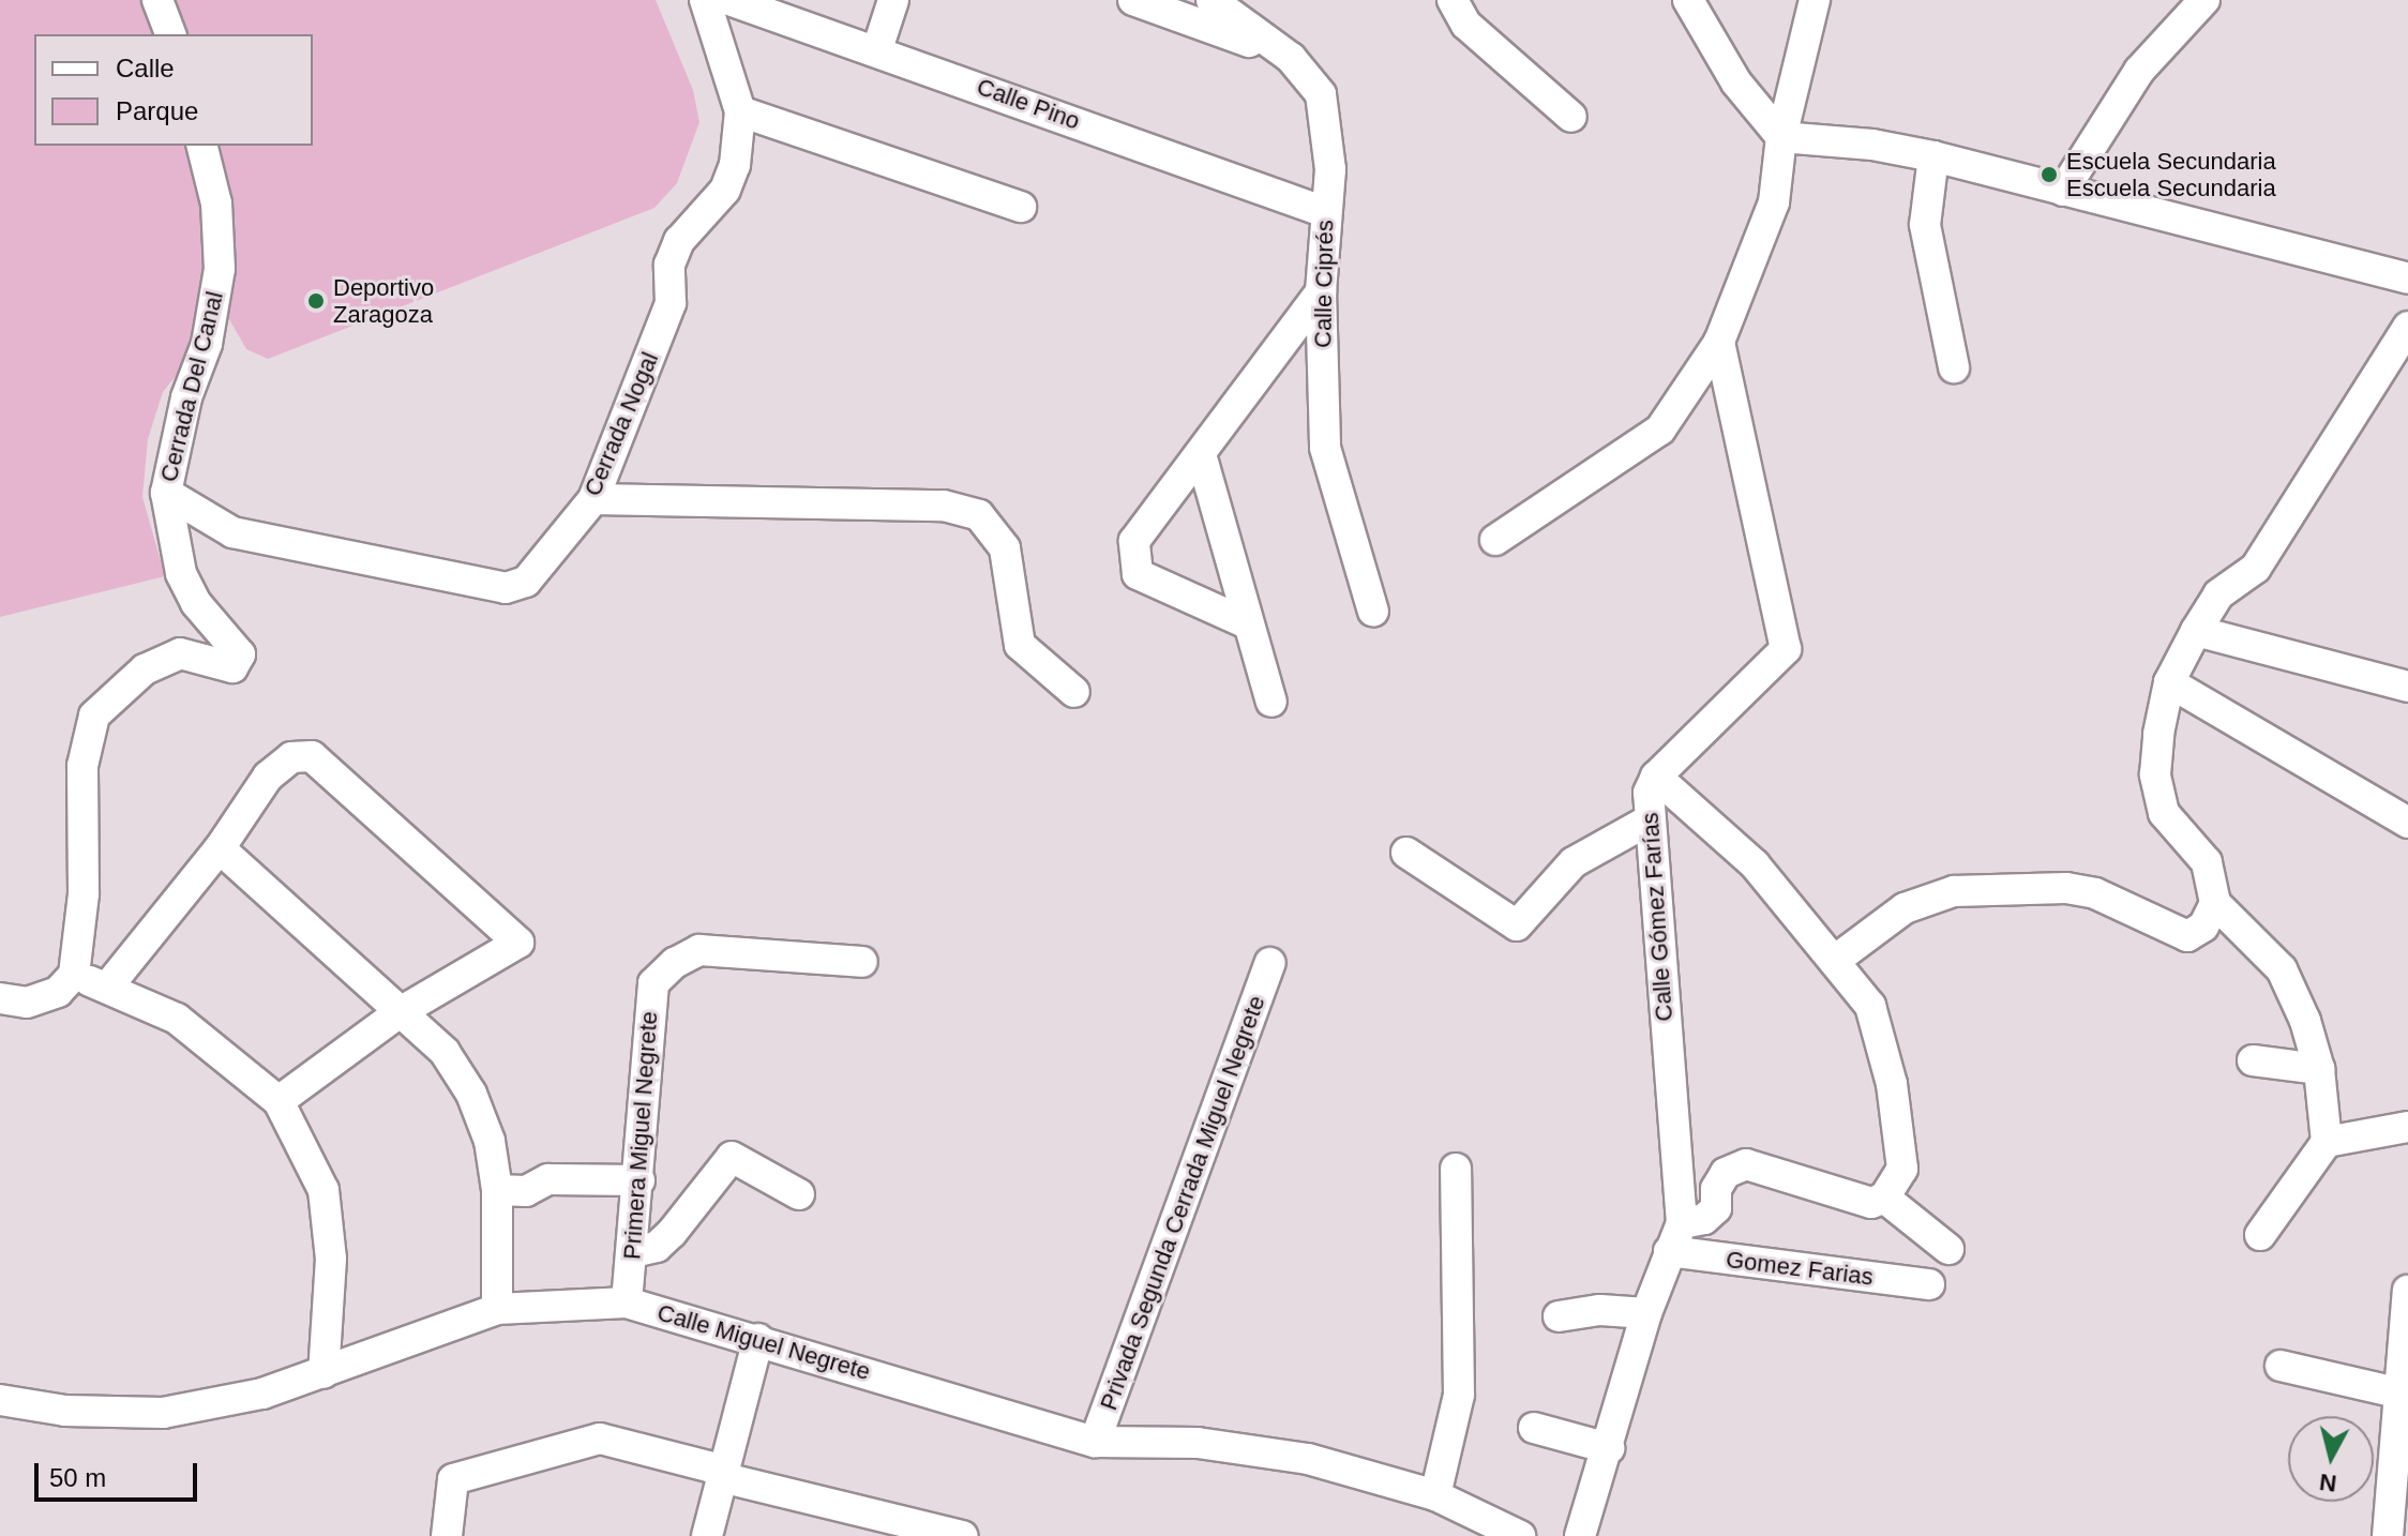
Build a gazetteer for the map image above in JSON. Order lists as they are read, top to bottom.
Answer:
{
  "streets": {
    "street": [
      "Calle Pino",
      "Calle Ciprés",
      "Cerrada Del Canal",
      "Cerrada Nogal",
      "Calle Gómez Farías",
      "Primera Miguel Negrete",
      "Privada Segunda Cerrada Miguel Negrete",
      "Gomez Farias",
      "Calle Miguel Negrete"
    ]
  },
  "crossings": [
    ["Calle Pino", "Calle Ciprés"],
    ["Cerrada Del Canal", "Cerrada Nogal"],
    ["Calle Gómez Farías", "Gomez Farias"],
    ["Primera Miguel Negrete", "Calle Miguel Negrete"],
    ["Privada Segunda Cerrada Miguel Negrete", "Calle Miguel Negrete"]
  ],
  "places": ["Escuela Secundaria Escuela Secundaria", "Deportivo Zaragoza"],
  "legend": ["Calle", "Parque"],
  "scale_bar": "50 m",
  "north": "bottom"
}
